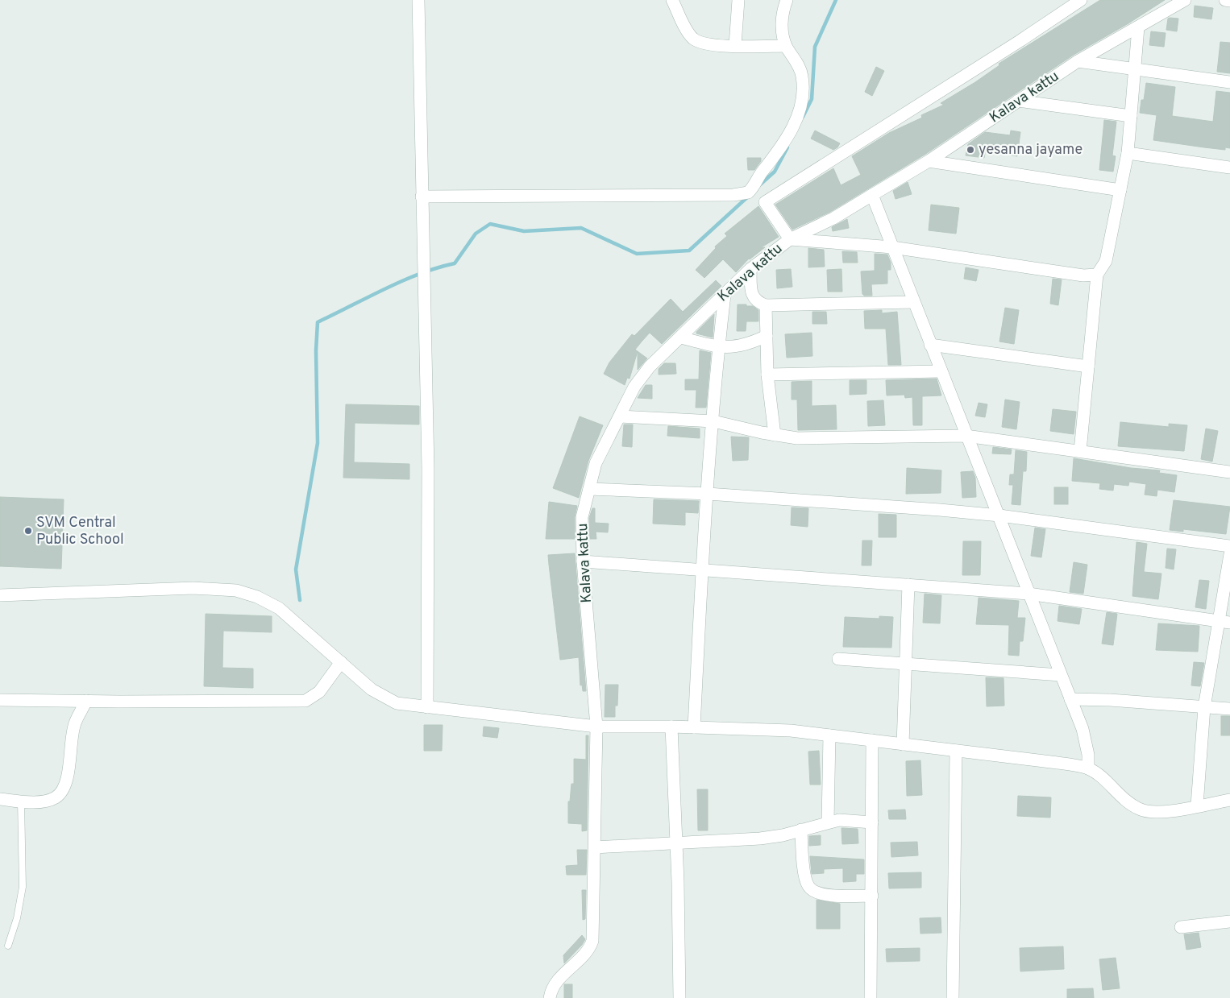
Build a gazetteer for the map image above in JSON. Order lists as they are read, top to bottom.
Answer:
{
  "streets": {
    "street": ["Kalava kattu"]
  },
  "places": ["yesanna jayame", "SVM Central Public School"]
}
